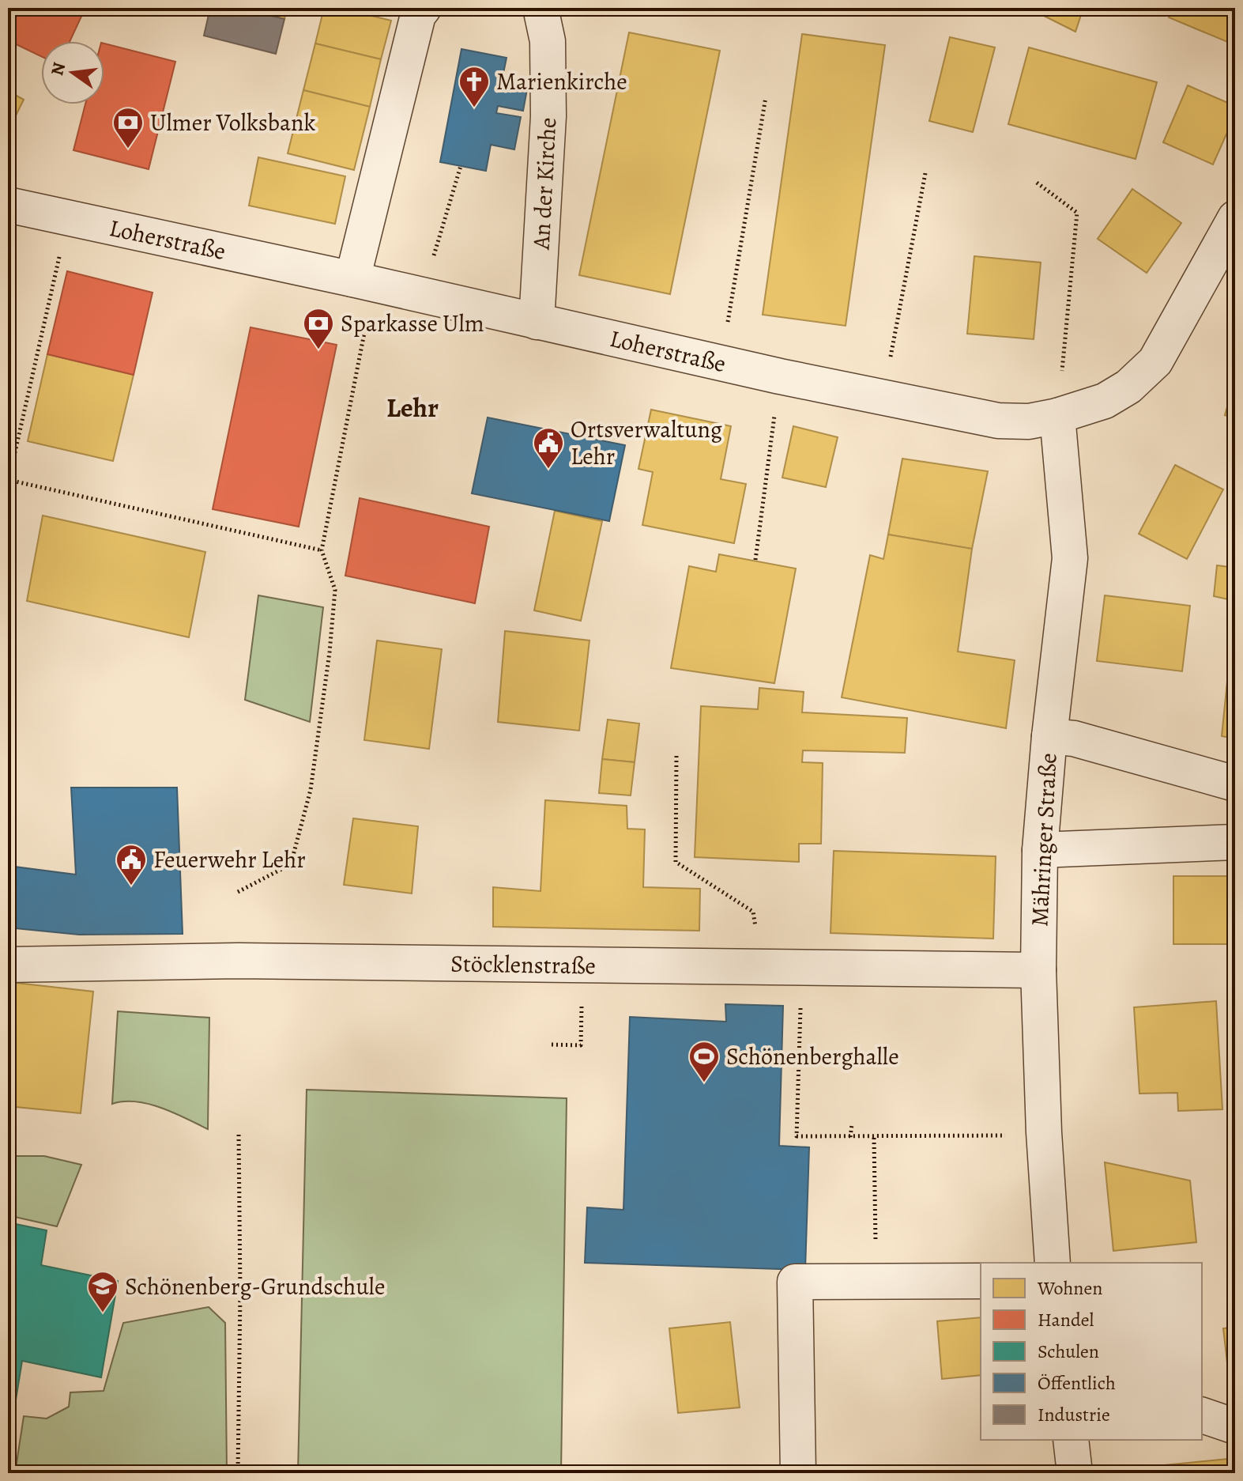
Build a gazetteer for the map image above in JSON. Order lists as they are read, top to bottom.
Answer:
{
  "streets": {
    "street": [
      "An der Kirche",
      "Loherstraße",
      "Mähringer Straße",
      "Stöcklenstraße"
    ]
  },
  "crossings": [
    ["An der Kirche", "Loherstraße"],
    ["Loherstraße", "Mähringer Straße"],
    ["Mähringer Straße", "Stöcklenstraße"]
  ],
  "districts": ["Lehr"],
  "places": {
    "church": ["Marienkirche"],
    "bank": ["Ulmer Volksbank", "Sparkasse Ulm"],
    "public building": ["Ortsverwaltung Lehr", "Feuerwehr Lehr"],
    "sports": ["Schönenberghalle"],
    "school or university": ["Schönenberg-Grundschule"]
  },
  "legend": [
    "Wohnen",
    "Handel",
    "Schulen",
    "Öffentlich",
    "Industrie"
  ],
  "north": "left"
}
